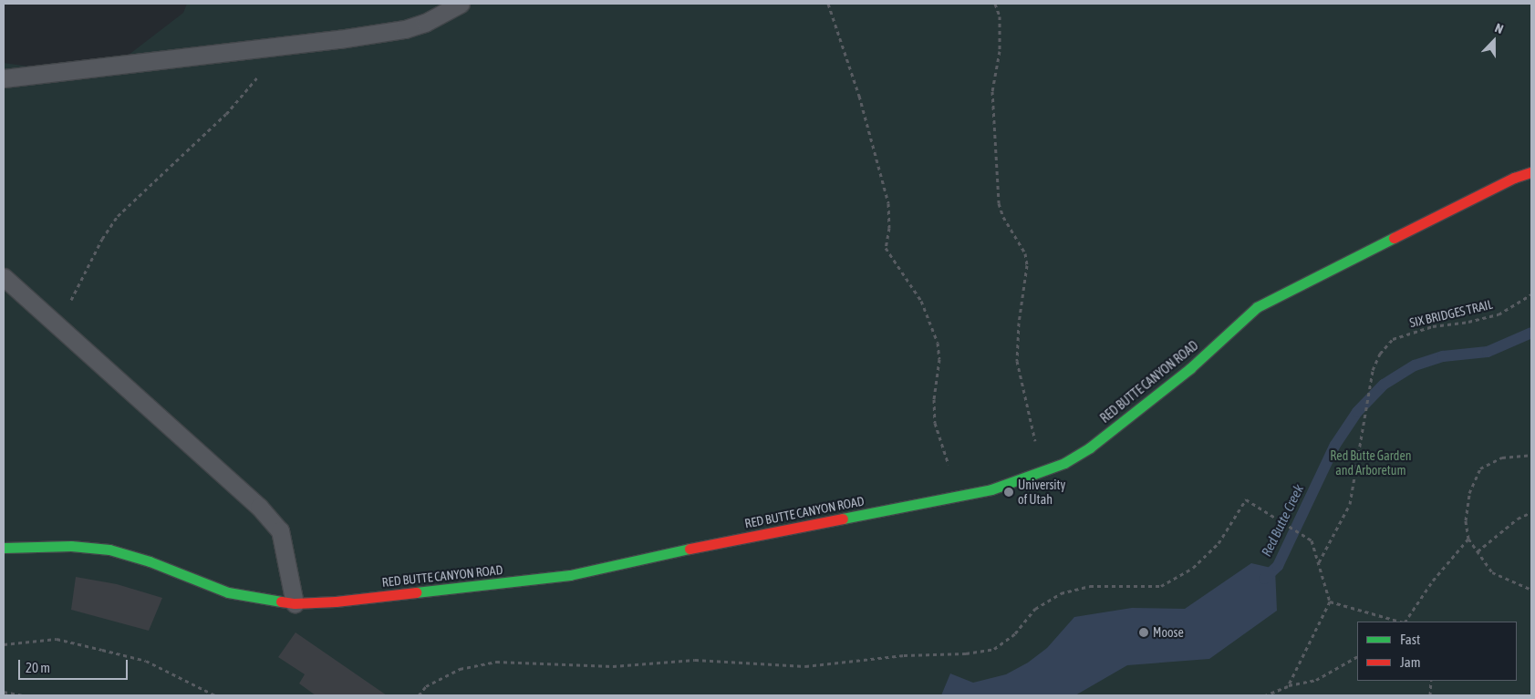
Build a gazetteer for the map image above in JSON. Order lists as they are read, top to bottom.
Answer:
{
  "streets": {
    "street": ["RED BUTTE CANYON ROAD"],
    "path": ["SIX BRIDGES TRAIL"]
  },
  "water": ["Red Butte Creek"],
  "parks": ["Red Butte Garden and Arboretum"],
  "places": ["University of Utah", "Moose"],
  "legend": ["Fast", "Jam"],
  "scale_bar": "20 m",
  "north": "top"
}
